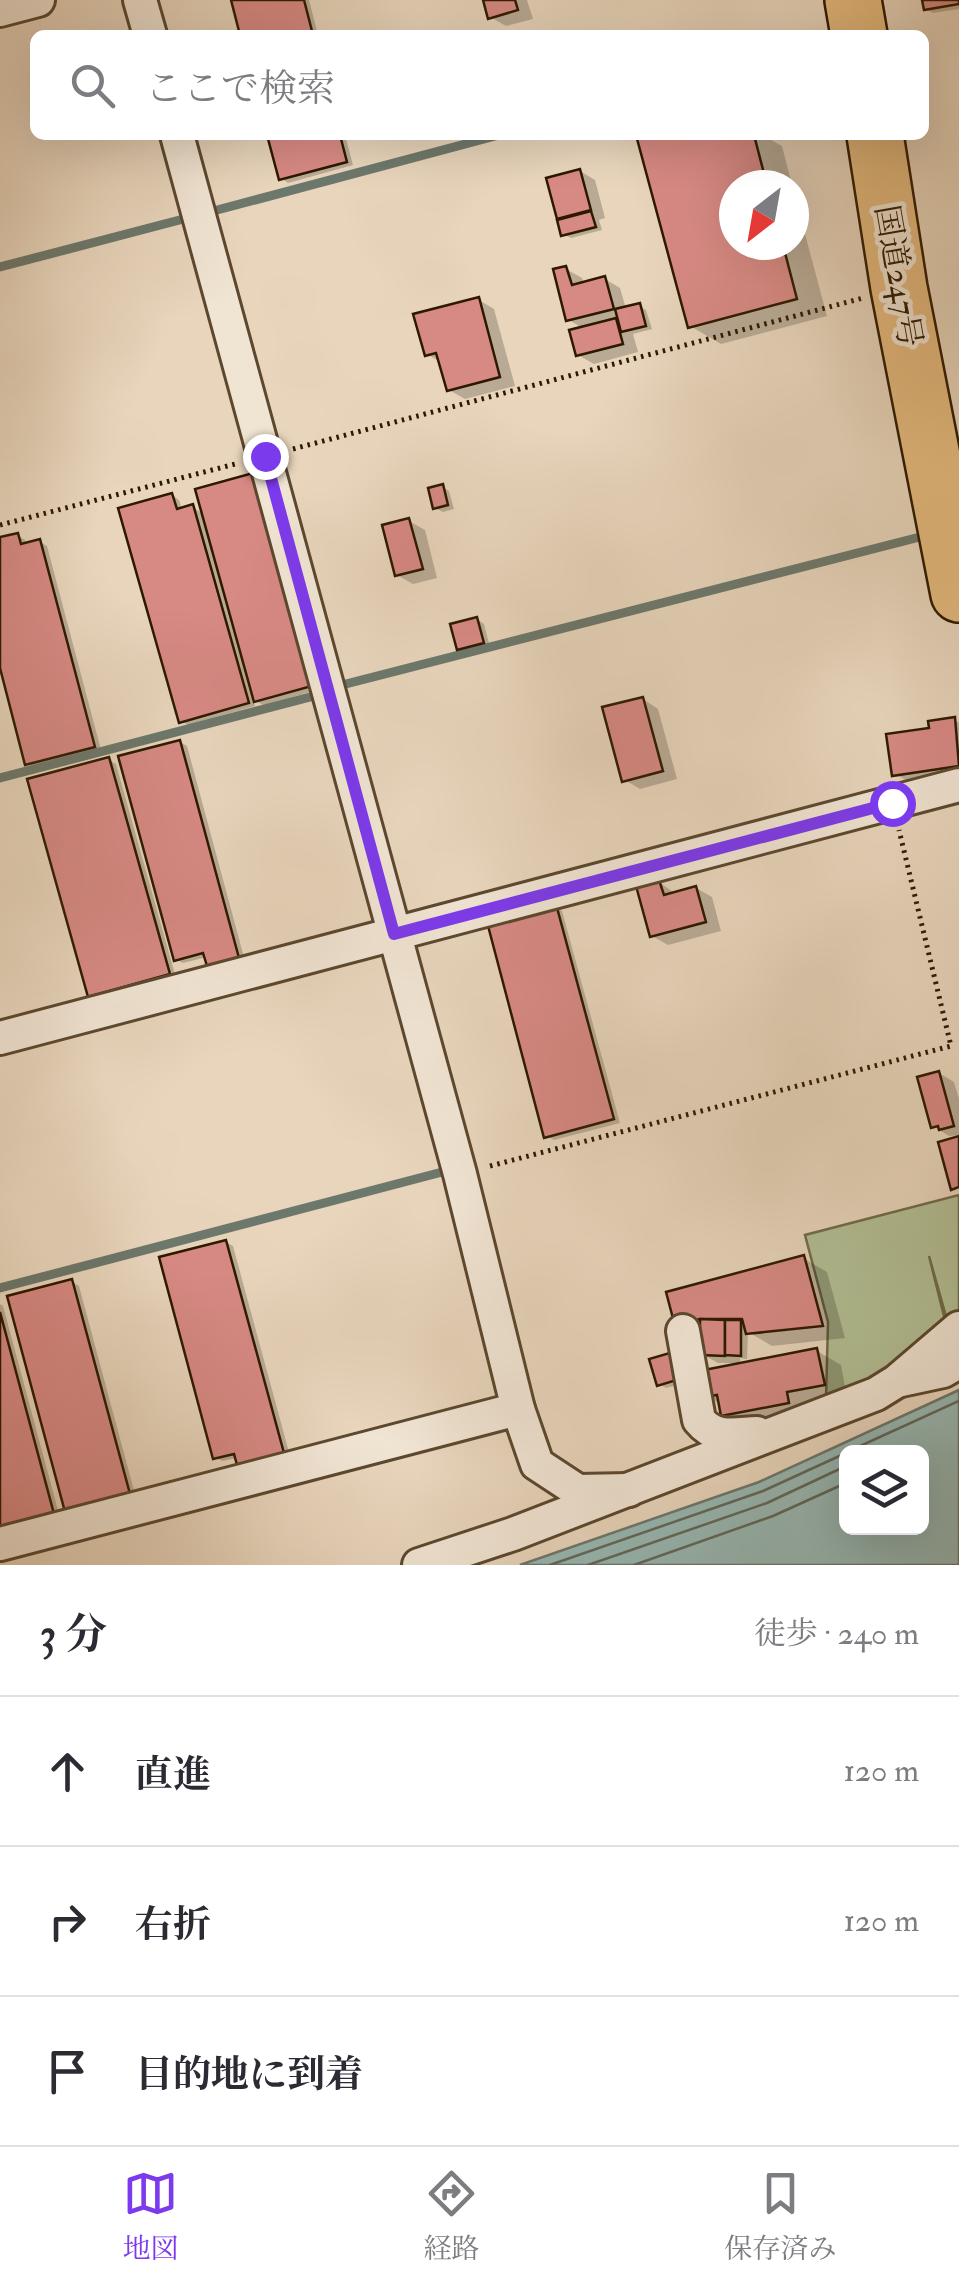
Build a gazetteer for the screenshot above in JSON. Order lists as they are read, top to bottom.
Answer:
{
  "streets": {
    "highway": ["国道247号"]
  },
  "north": "bottom left",
  "page": {
    "search": "ここで検索",
    "heading": ["3 分", "徒歩 · 240 m"],
    "list": [
      ["直進", "120 m"],
      ["右折", "120 m"],
      "目的地に到着"
    ],
    "nav": ["地図", "経路", "保存済み"]
  }
}
